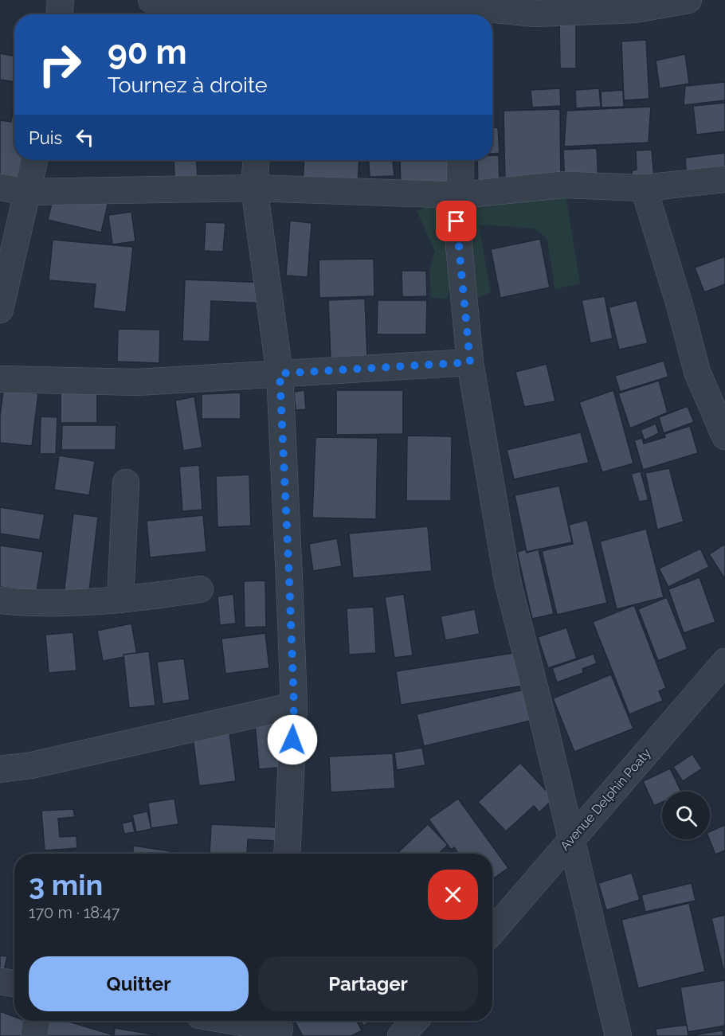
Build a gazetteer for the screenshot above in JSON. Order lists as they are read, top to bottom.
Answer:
{
  "streets": {
    "street": ["Avenue Delphin Poaty"]
  },
  "page": {
    "turn": ["90 m", "Tournez à droite"],
    "then": "Puis",
    "heading": ["3 min", "170 m · 18:47"],
    "buttons": ["Quitter", "Partager"]
  }
}
